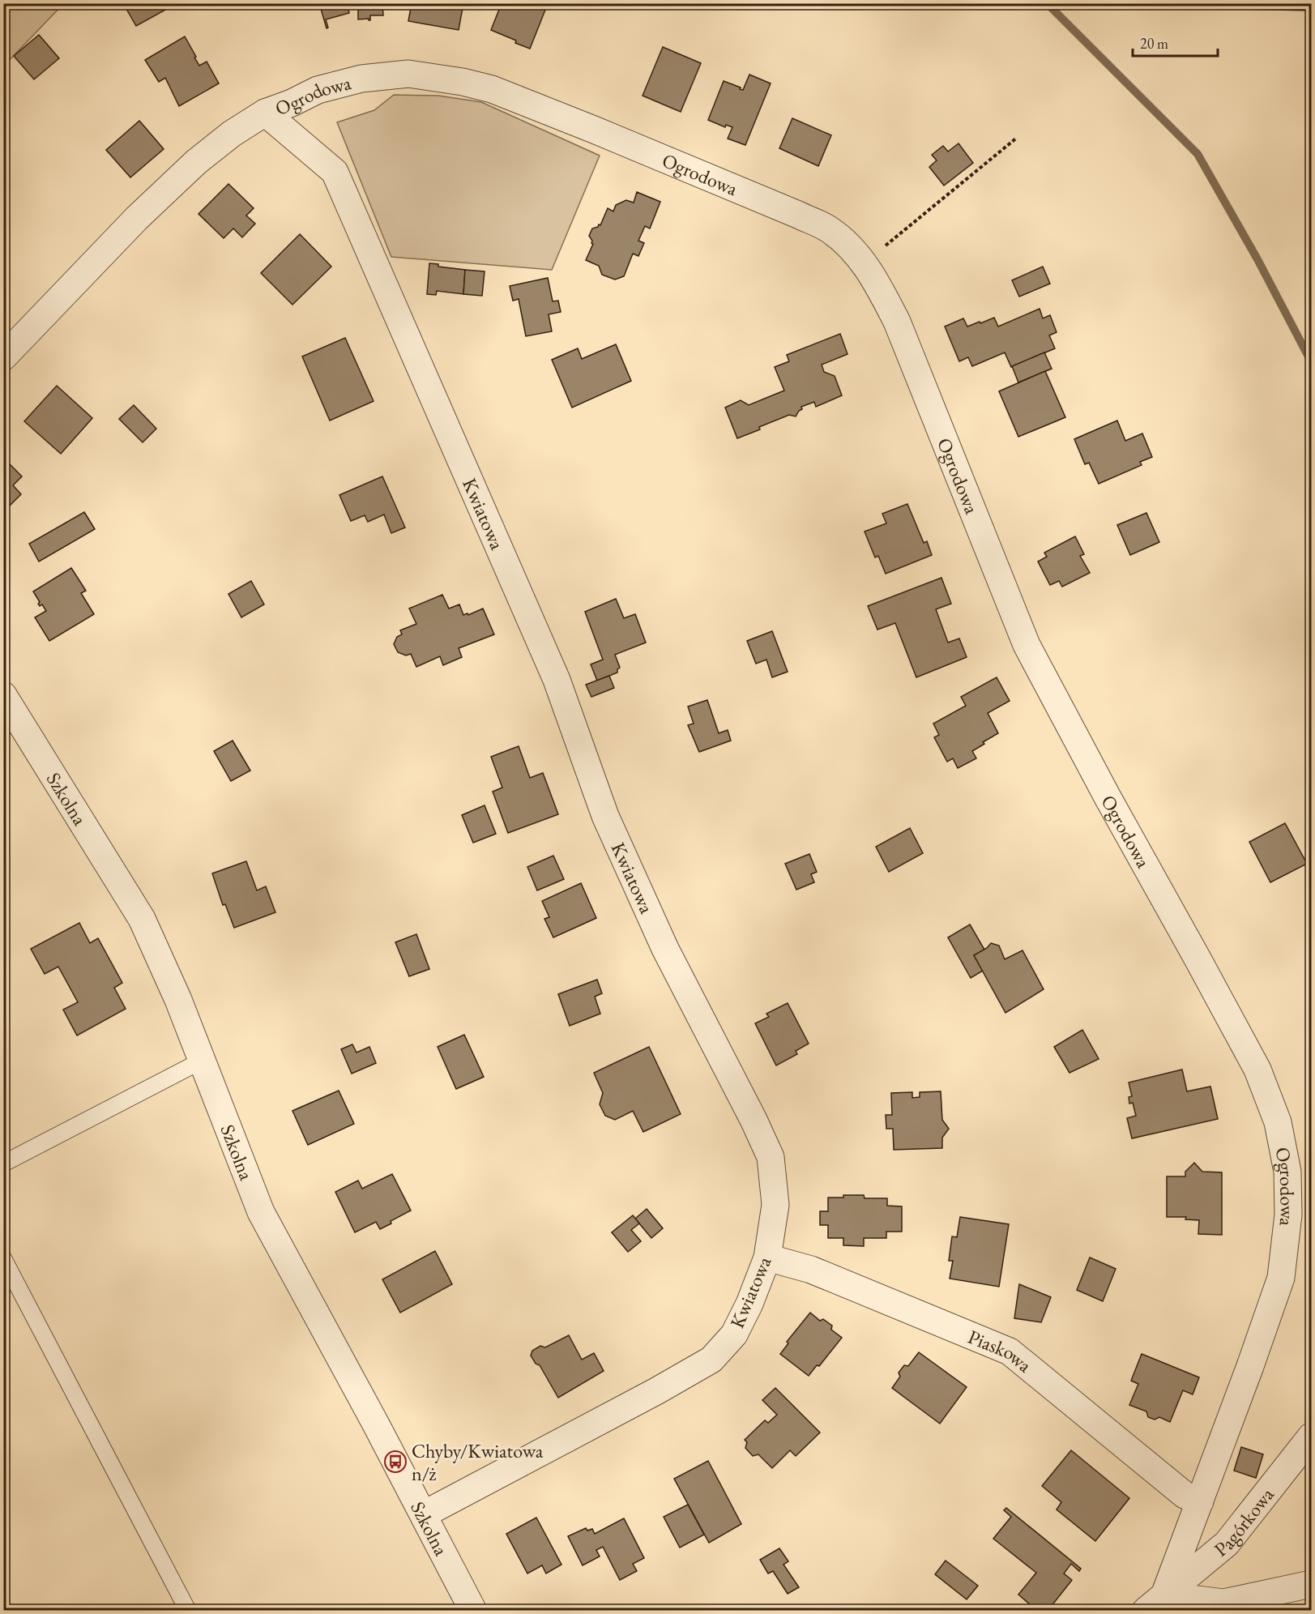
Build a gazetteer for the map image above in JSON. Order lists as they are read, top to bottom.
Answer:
{
  "streets": {
    "street": [
      "Ogrodowa",
      "Kwiatowa",
      "Szkolna",
      "Piaskowa",
      "Pagórkowa"
    ]
  },
  "crossings": [
    ["Ogrodowa", "Kwiatowa"],
    ["Ogrodowa", "Piaskowa"],
    ["Ogrodowa", "Pagórkowa"],
    ["Kwiatowa", "Szkolna"],
    ["Kwiatowa", "Piaskowa"]
  ],
  "places": {
    "bus stop": ["Chyby/Kwiatowa n/ż"]
  },
  "scale_bar": "20 m"
}
